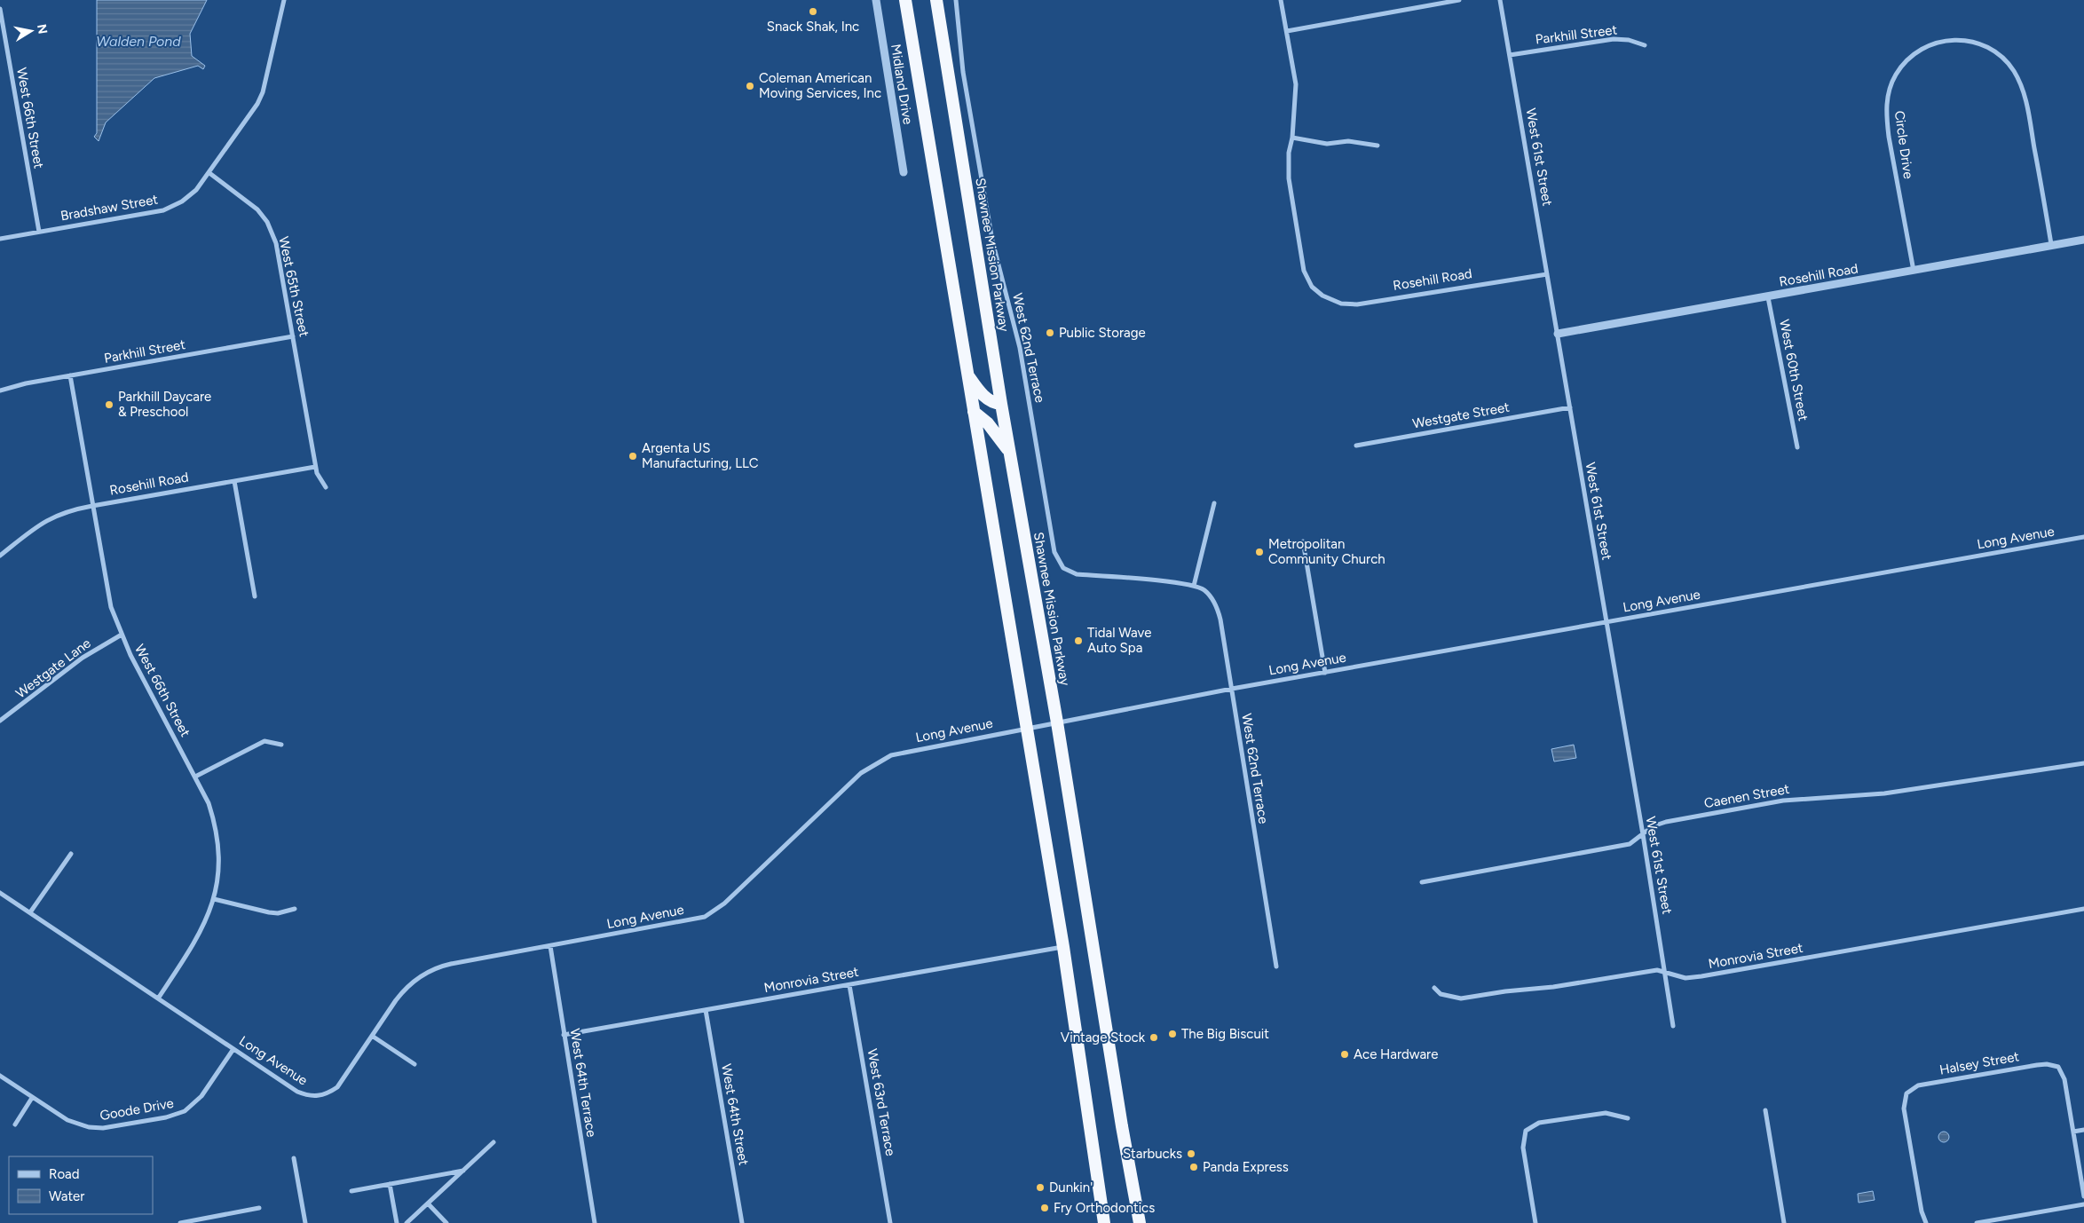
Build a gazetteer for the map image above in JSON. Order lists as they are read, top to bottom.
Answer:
{
  "streets": {
    "highway": ["Shawnee Mission Parkway"],
    "street": [
      "Parkhill Street",
      "Midland Drive",
      "West 66th Street",
      "Circle Drive",
      "West 61st Street",
      "Bradshaw Street",
      "Rosehill Road",
      "West 65th Street",
      "West 62nd Terrace",
      "West 60th Street",
      "Westgate Street",
      "Long Avenue",
      "Westgate Lane",
      "Caenen Street",
      "Monrovia Street",
      "Halsey Street",
      "West 64th Terrace",
      "West 63rd Terrace",
      "Goode Drive",
      "West 64th Street"
    ]
  },
  "crossings": [
    ["Parkhill Street", "West 66th Street"],
    ["Parkhill Street", "West 61st Street"],
    ["Parkhill Street", "West 65th Street"],
    ["West 66th Street", "Bradshaw Street"],
    ["West 66th Street", "Rosehill Road"],
    ["West 66th Street", "Long Avenue"],
    ["West 66th Street", "Westgate Lane"],
    ["Circle Drive", "Rosehill Road"],
    ["West 61st Street", "Rosehill Road"],
    ["West 61st Street", "Westgate Street"],
    ["West 61st Street", "Long Avenue"],
    ["West 61st Street", "Caenen Street"],
    ["West 61st Street", "Monrovia Street"],
    ["Bradshaw Street", "West 65th Street"],
    ["Shawnee Mission Parkway", "Long Avenue"],
    ["Rosehill Road", "West 65th Street"],
    ["Rosehill Road", "West 60th Street"],
    ["West 62nd Terrace", "Long Avenue"],
    ["Long Avenue", "West 64th Terrace"],
    ["Long Avenue", "Goode Drive"],
    ["Monrovia Street", "West 64th Terrace"],
    ["Monrovia Street", "West 63rd Terrace"],
    ["Monrovia Street", "West 64th Street"]
  ],
  "water": ["Walden Pond"],
  "places": [
    "Snack Shak, Inc",
    "Coleman American Moving Services, Inc",
    "Public Storage",
    "Parkhill Daycare & Preschool",
    "Argenta US Manufacturing, LLC",
    "Metropolitan Community Church",
    "Tidal Wave Auto Spa",
    "The Big Biscuit",
    "Vintage Stock",
    "Ace Hardware",
    "Starbucks",
    "Panda Express",
    "Dunkin'",
    "Fry Orthodontics"
  ],
  "legend": ["Road", "Water"],
  "north": "right"
}
